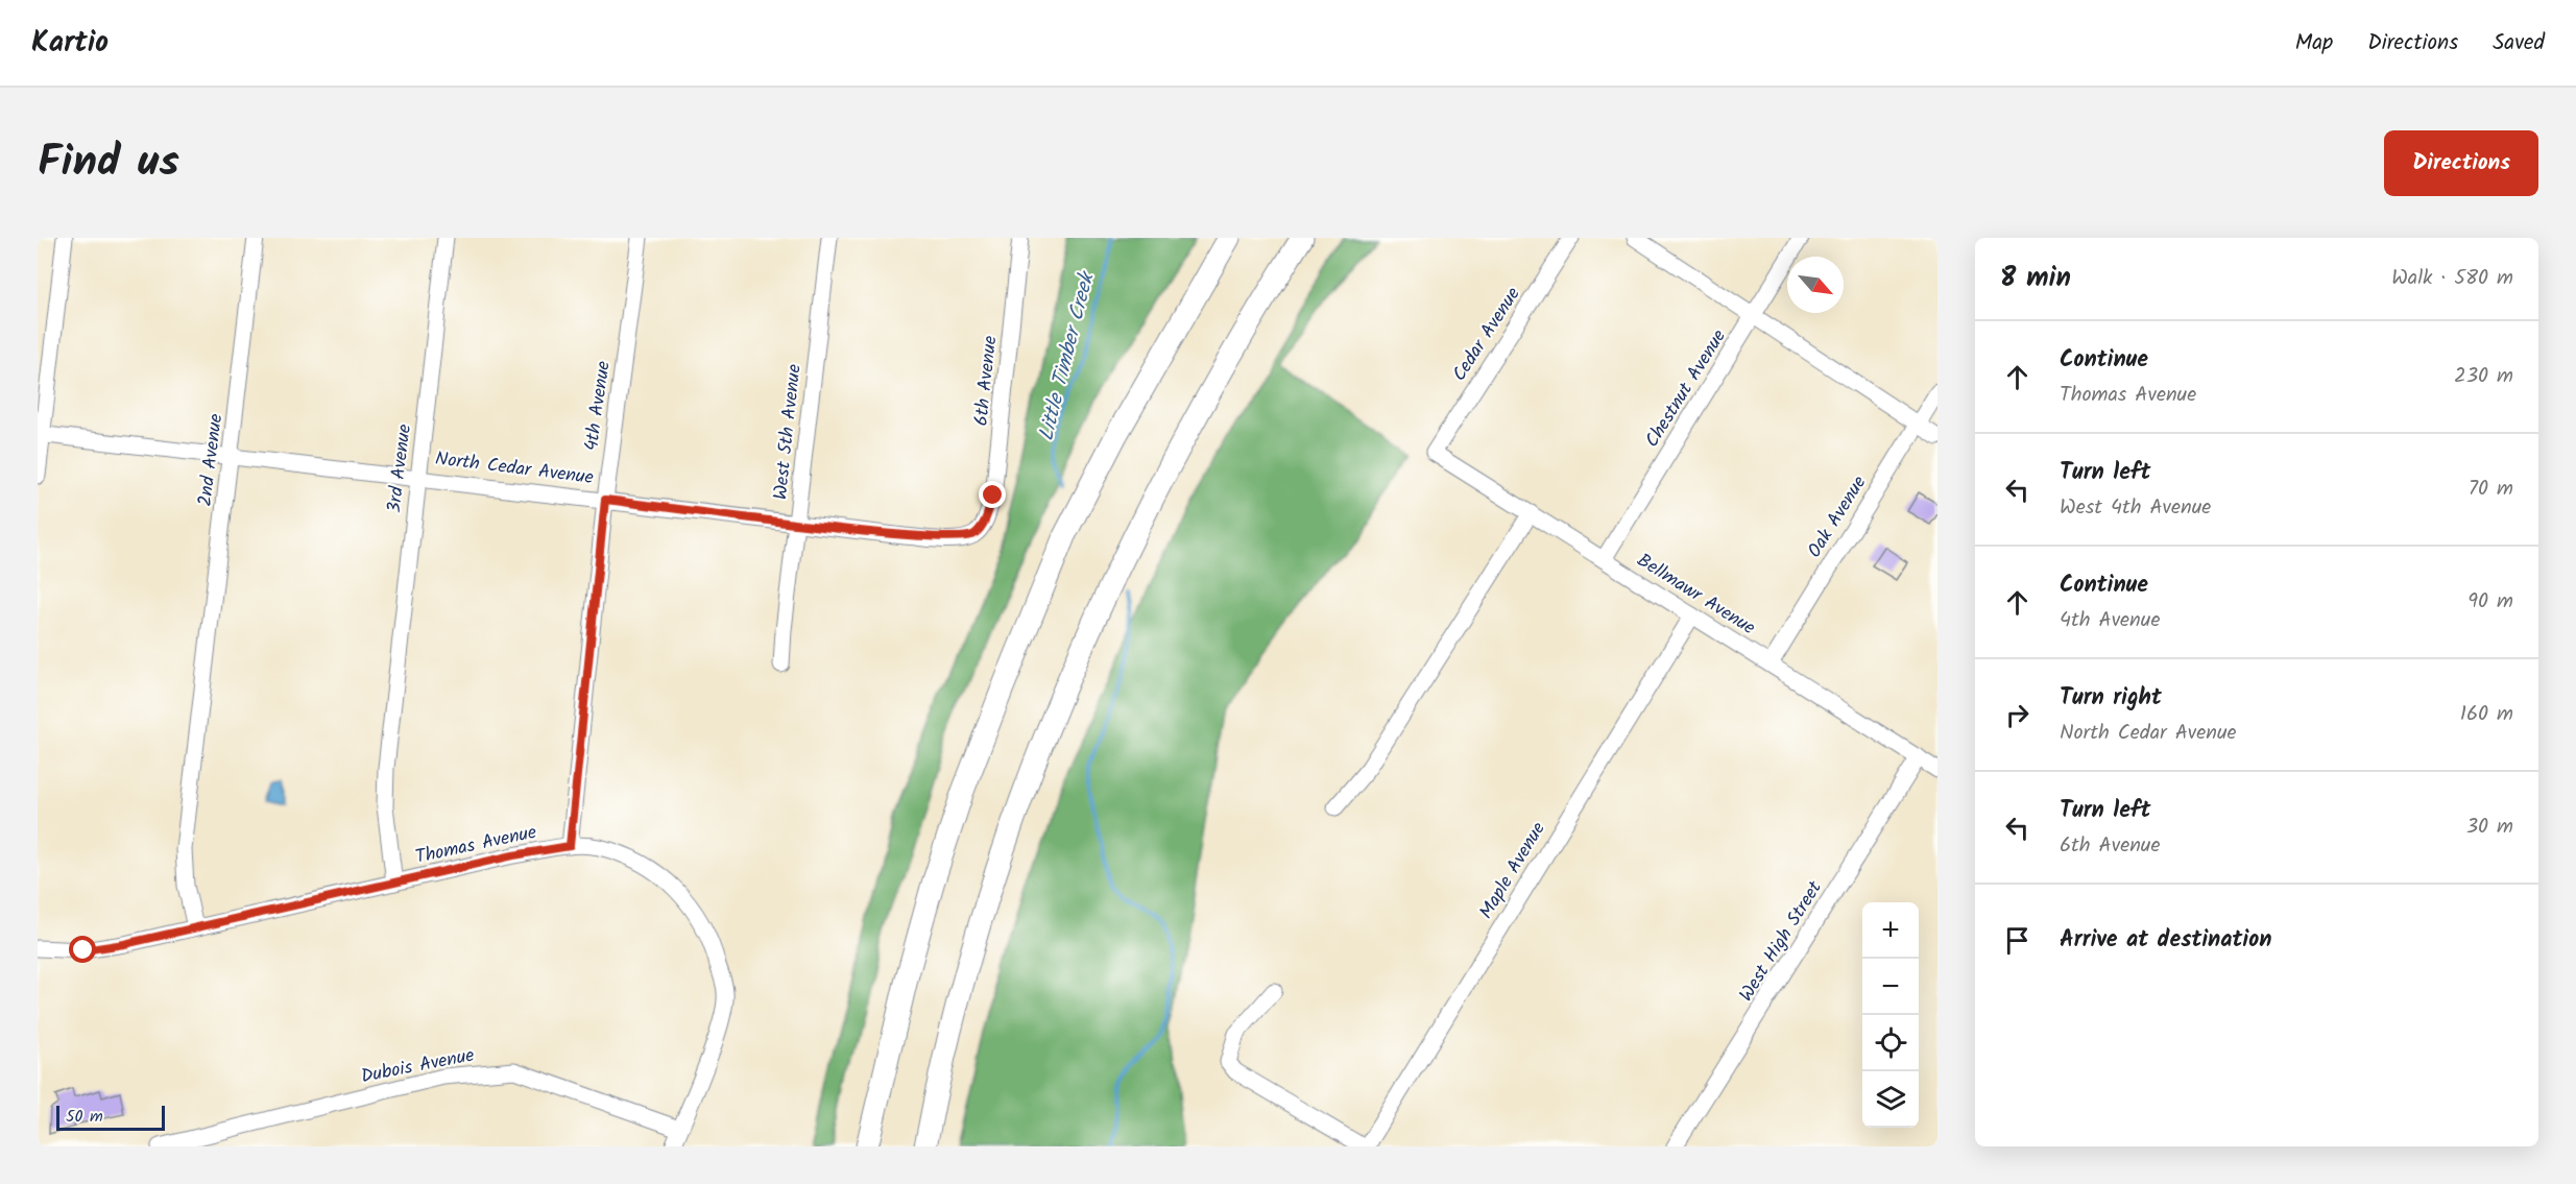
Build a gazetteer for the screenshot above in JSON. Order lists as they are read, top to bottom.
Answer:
{
  "streets": {
    "street": [
      "Cedar Avenue",
      "6th Avenue",
      "Chestnut Avenue",
      "4th Avenue",
      "West 5th Avenue",
      "2nd Avenue",
      "North Cedar Avenue",
      "3rd Avenue",
      "Oak Avenue",
      "Bellmawr Avenue",
      "Thomas Avenue",
      "Maple Avenue",
      "West High Street",
      "Dubois Avenue"
    ]
  },
  "crossings": [
    ["Cedar Avenue", "Bellmawr Avenue"],
    ["6th Avenue", "North Cedar Avenue"],
    ["Chestnut Avenue", "Bellmawr Avenue"],
    ["4th Avenue", "North Cedar Avenue"],
    ["4th Avenue", "Thomas Avenue"],
    ["West 5th Avenue", "North Cedar Avenue"],
    ["2nd Avenue", "North Cedar Avenue"],
    ["2nd Avenue", "Thomas Avenue"],
    ["North Cedar Avenue", "3rd Avenue"],
    ["3rd Avenue", "Thomas Avenue"],
    ["Oak Avenue", "Bellmawr Avenue"],
    ["Bellmawr Avenue", "Maple Avenue"],
    ["Bellmawr Avenue", "West High Street"],
    ["Thomas Avenue", "Dubois Avenue"]
  ],
  "water": ["Little Timber Creek"],
  "scale_bar": "50 m",
  "north": "bottom right",
  "page": {
    "header": "Kartio",
    "nav": ["Map", "Directions", "Saved"],
    "title": "Find us",
    "buttons": "Directions",
    "heading": ["8 min", "Walk · 580 m"],
    "list": [
      ["Continue", "Thomas Avenue", "230 m"],
      ["Turn left", "West 4th Avenue", "70 m"],
      ["Continue", "4th Avenue", "90 m"],
      ["Turn right", "North Cedar Avenue", "160 m"],
      ["Turn left", "6th Avenue", "30 m"],
      "Arrive at destination"
    ],
    "map_buttons": ["+", "−"],
    "scale": "50 m"
  }
}
